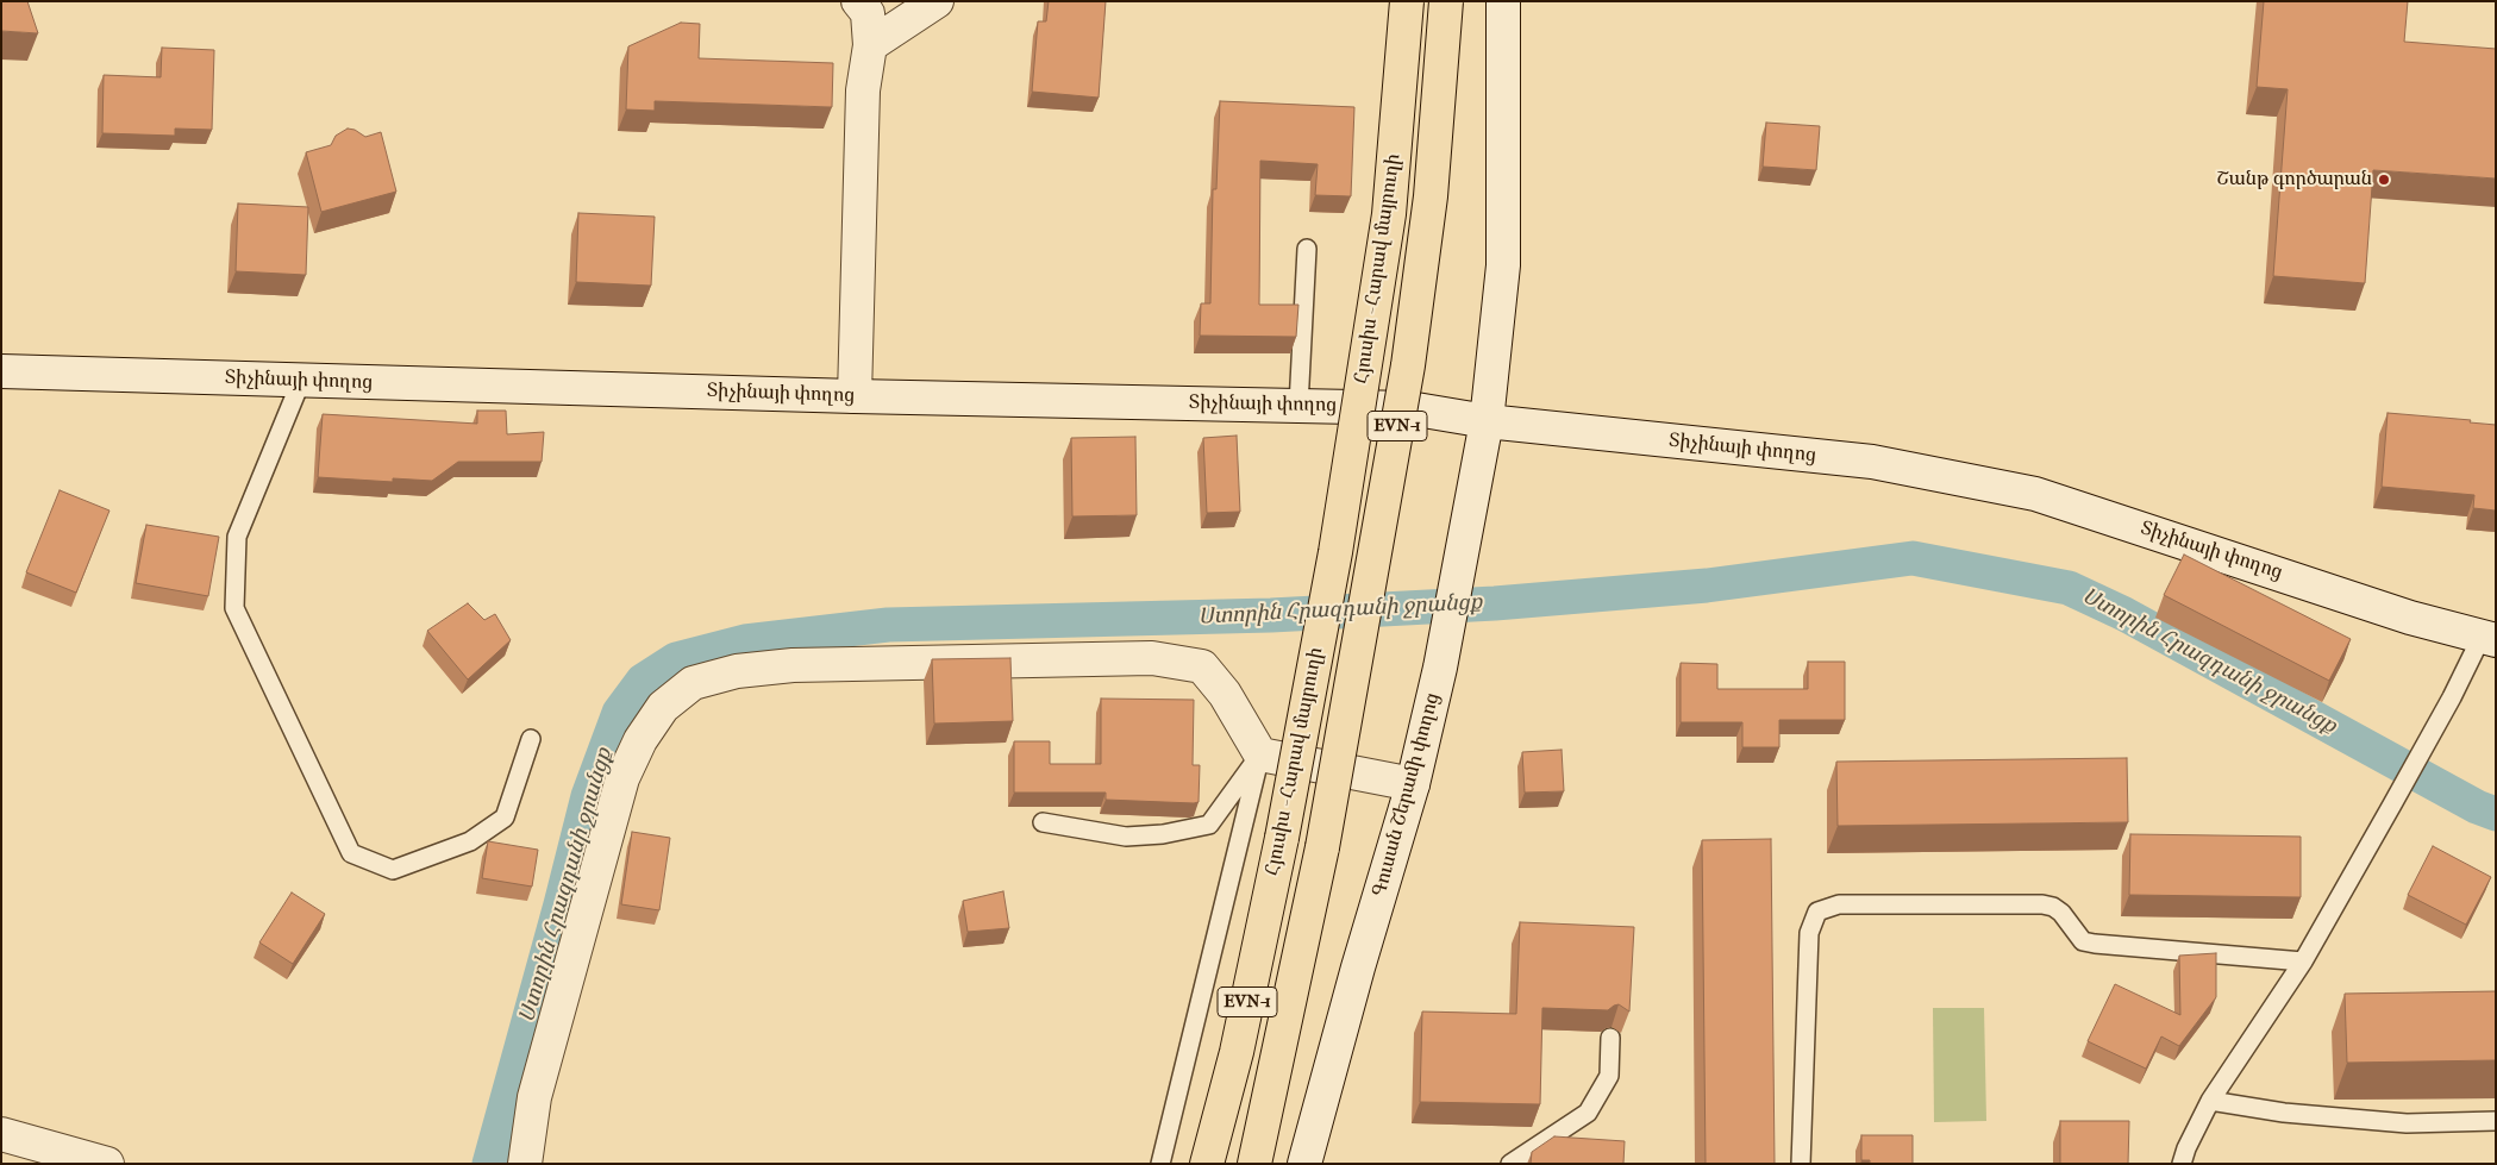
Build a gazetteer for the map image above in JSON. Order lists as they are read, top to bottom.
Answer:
{
  "streets": {
    "highway": ["Հյուսիս - Հարավ մայրուղի", "EVN-1"],
    "street": ["Տիչինայի փողոց", "Գուսան Շերամի փողոց"]
  },
  "crossings": [
    ["Տիչինայի փողոց", "Գուսան Շերամի փողոց"]
  ],
  "water": ["Ստորին Հրազդանի ջրանցք"],
  "places": ["Շանթ գործարան"]
}
